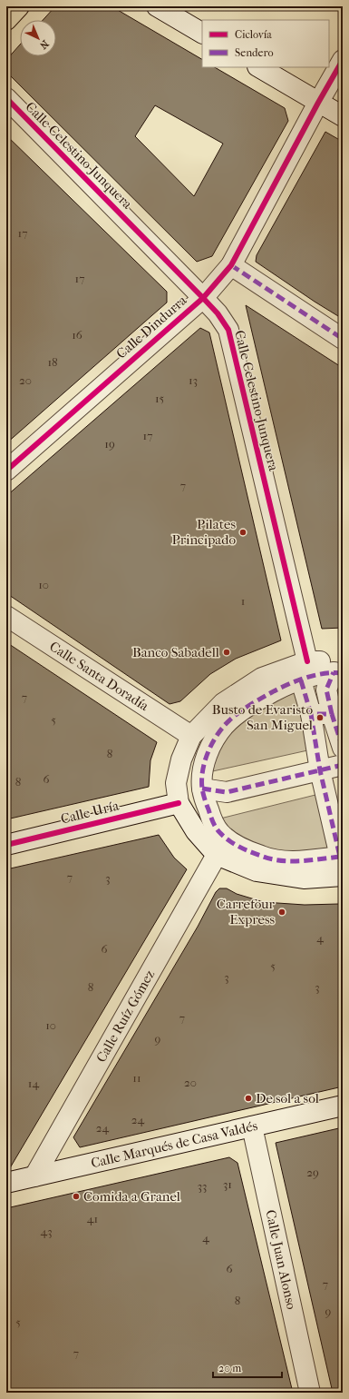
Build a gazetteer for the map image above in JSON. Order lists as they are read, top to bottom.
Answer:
{
  "streets": {
    "street": [
      "Calle Celestino Junquera",
      "Calle Dindurra",
      "Calle Santa Doradía",
      "Calle Uría",
      "Calle Ruíz Gómez",
      "Calle Marqués de Casa Valdés",
      "Calle Juan Alonso"
    ]
  },
  "crossings": [
    ["Calle Celestino Junquera", "Calle Dindurra"],
    ["Calle Ruíz Gómez", "Calle Marqués de Casa Valdés"],
    ["Calle Marqués de Casa Valdés", "Calle Juan Alonso"]
  ],
  "places": [
    "Pilates Principado",
    "Banco Sabadell",
    "Busto de Evaristo San Miguel",
    "Carrefour Express",
    "De sol a sol",
    "Comida a Granel"
  ],
  "house_numbers": [
    "17",
    "17",
    "16",
    "18",
    "20",
    "13",
    "15",
    "17",
    "19",
    "7",
    "10",
    "1",
    "7",
    "5",
    "8",
    "6",
    "8",
    "7",
    "3",
    "4",
    "6",
    "5",
    "3",
    "8",
    "3",
    "7",
    "10",
    "9",
    "11",
    "20",
    "14",
    "24",
    "24",
    "29",
    "31",
    "33",
    "41",
    "43",
    "4",
    "6",
    "7",
    "8",
    "9",
    "5",
    "7"
  ],
  "legend": ["Ciclovía", "Sendero"],
  "scale_bar": "20 m",
  "north": "bottom right"
}
